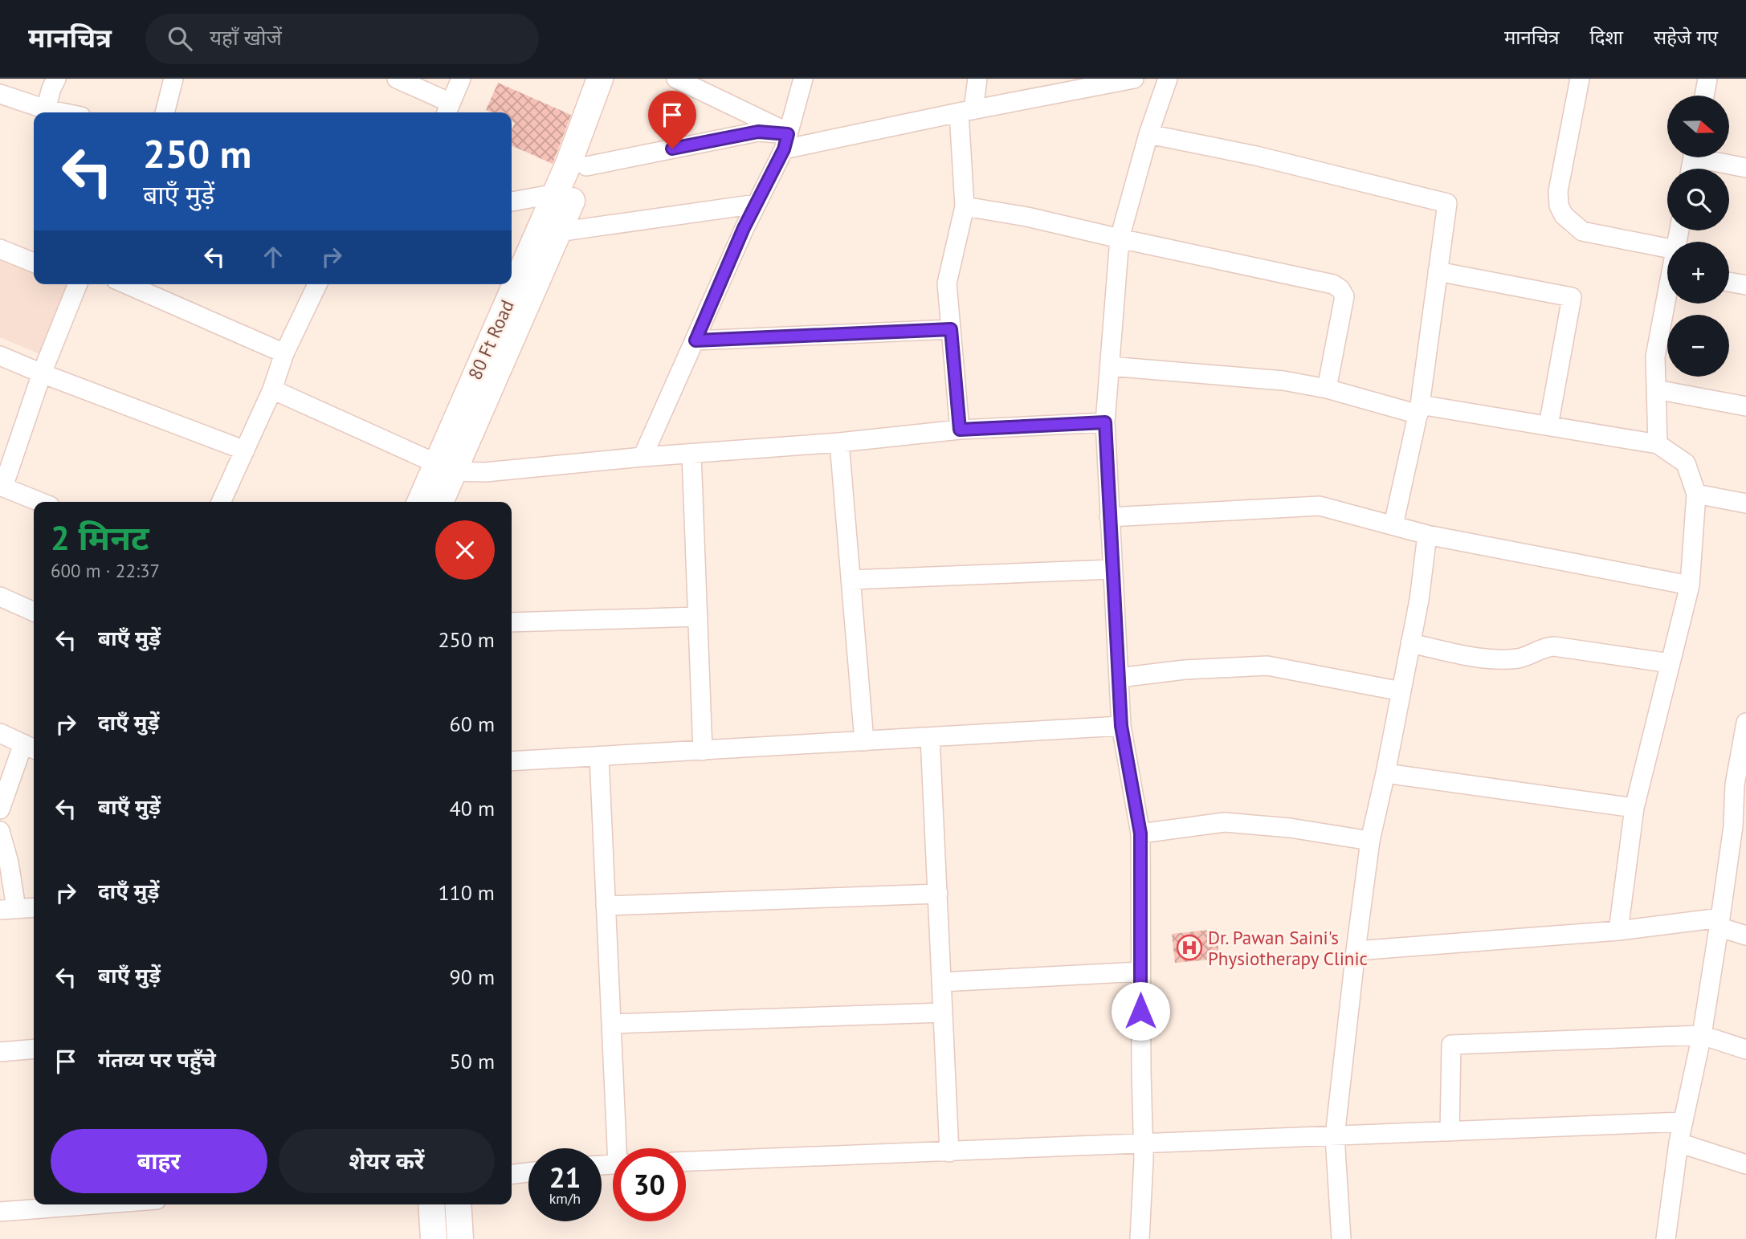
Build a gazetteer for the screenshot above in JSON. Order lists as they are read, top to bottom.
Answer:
{
  "streets": {
    "main road": ["80 Ft Road"]
  },
  "places": {
    "hospital": ["Dr. Pawan Saini's Physiotherapy Clinic"]
  },
  "north": "right",
  "page": {
    "header": "मानचित्र",
    "search": "यहाँ खोजें",
    "nav": ["मानचित्र", "दिशा", "सहेजे गए"],
    "map_buttons": ["+", "−"],
    "turn": ["250 m", "बाएँ मुड़ें"],
    "heading": ["2 मिनट", "600 m · 22:37"],
    "list": [
      {
        "name": "बाएँ मुड़ें",
        "value": "250 m"
      },
      {
        "name": "दाएँ मुड़ें",
        "value": "60 m"
      },
      {
        "name": "बाएँ मुड़ें",
        "value": "40 m"
      },
      {
        "name": "दाएँ मुड़ें",
        "value": "110 m"
      },
      {
        "name": "बाएँ मुड़ें",
        "value": "90 m"
      },
      {
        "name": "गंतव्य पर पहुँचे",
        "value": "50 m"
      }
    ],
    "buttons": ["बाहर", "शेयर करें"],
    "speed": "21 km/h",
    "limit": "30"
  }
}
